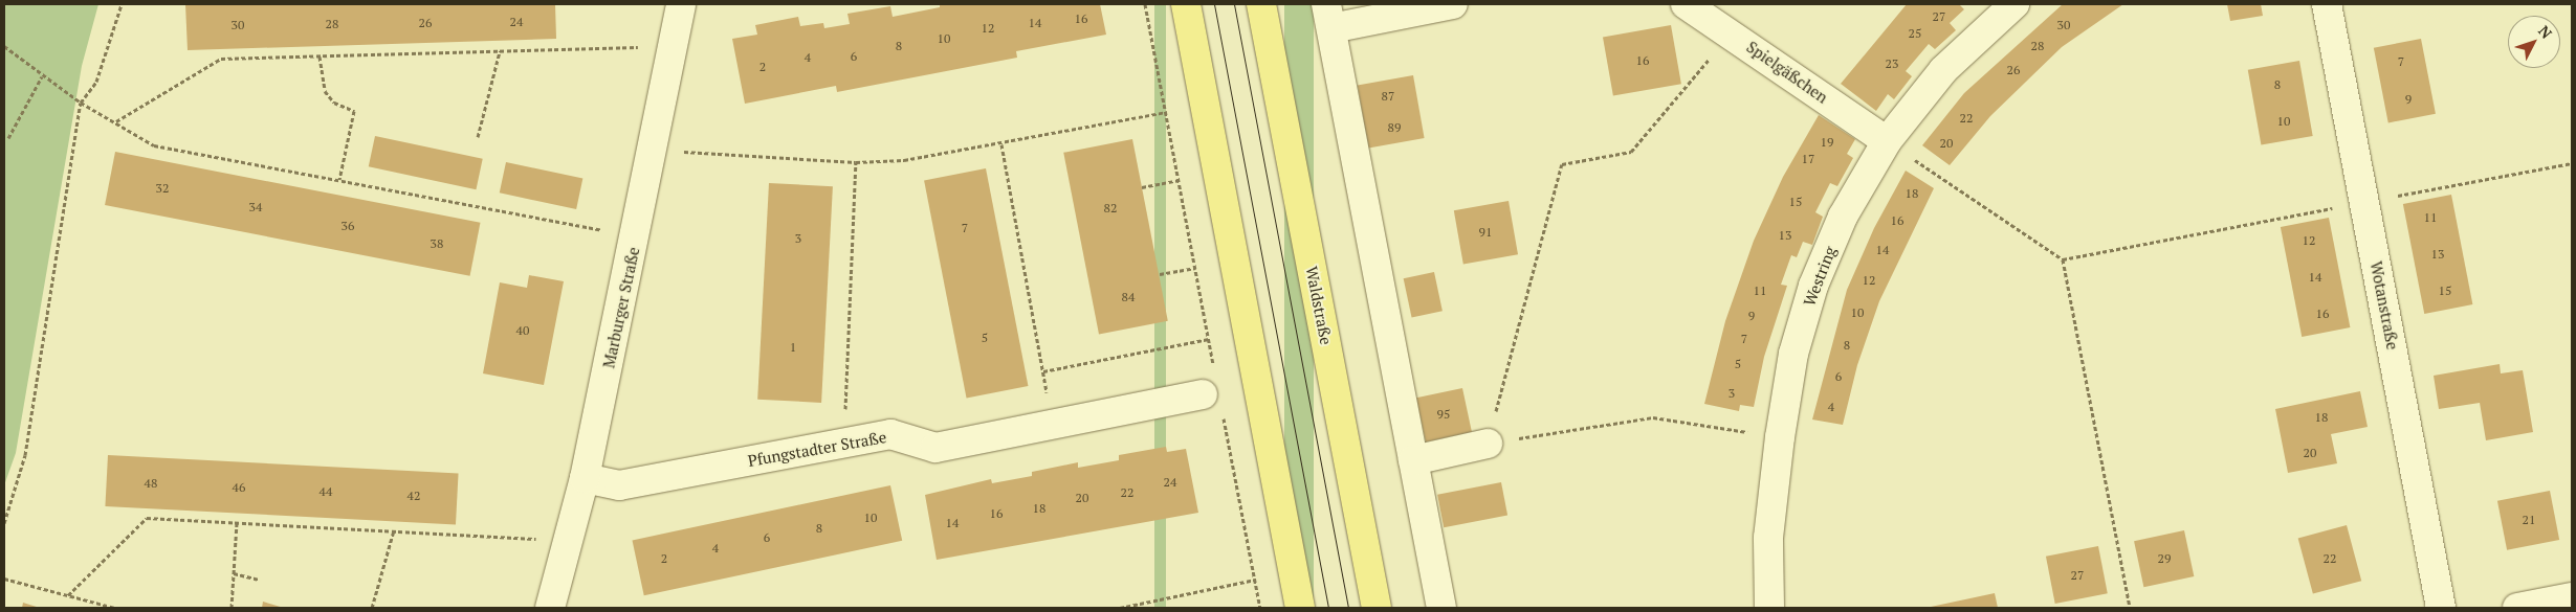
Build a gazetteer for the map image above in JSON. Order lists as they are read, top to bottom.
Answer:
{
  "streets": {
    "main road": ["Waldstraße"],
    "street": [
      "Spielgäßchen",
      "Westring",
      "Wotanstraße",
      "Marburger Straße",
      "Pfungstadter Straße"
    ]
  },
  "crossings": [
    ["Spielgäßchen", "Westring"],
    ["Marburger Straße", "Pfungstadter Straße"]
  ],
  "house_numbers": [
    "27",
    "16",
    "24",
    "26",
    "14",
    "28",
    "30",
    "30",
    "12",
    "25",
    "10",
    "8",
    "28",
    "6",
    "4",
    "16",
    "7",
    "23",
    "2",
    "26",
    "8",
    "87",
    "9",
    "22",
    "10",
    "89",
    "19",
    "20",
    "17",
    "32",
    "18",
    "15",
    "34",
    "82",
    "11",
    "16",
    "36",
    "7",
    "91",
    "13",
    "3",
    "12",
    "38",
    "14",
    "13",
    "14",
    "12",
    "11",
    "15",
    "84",
    "10",
    "16",
    "9",
    "40",
    "5",
    "7",
    "8",
    "1",
    "5",
    "6",
    "3",
    "4",
    "95",
    "18",
    "20",
    "24",
    "48",
    "46",
    "44",
    "22",
    "42",
    "20",
    "18",
    "16",
    "10",
    "21",
    "14",
    "8",
    "6",
    "4",
    "2",
    "29",
    "22",
    "27"
  ],
  "north": "top right"
}
